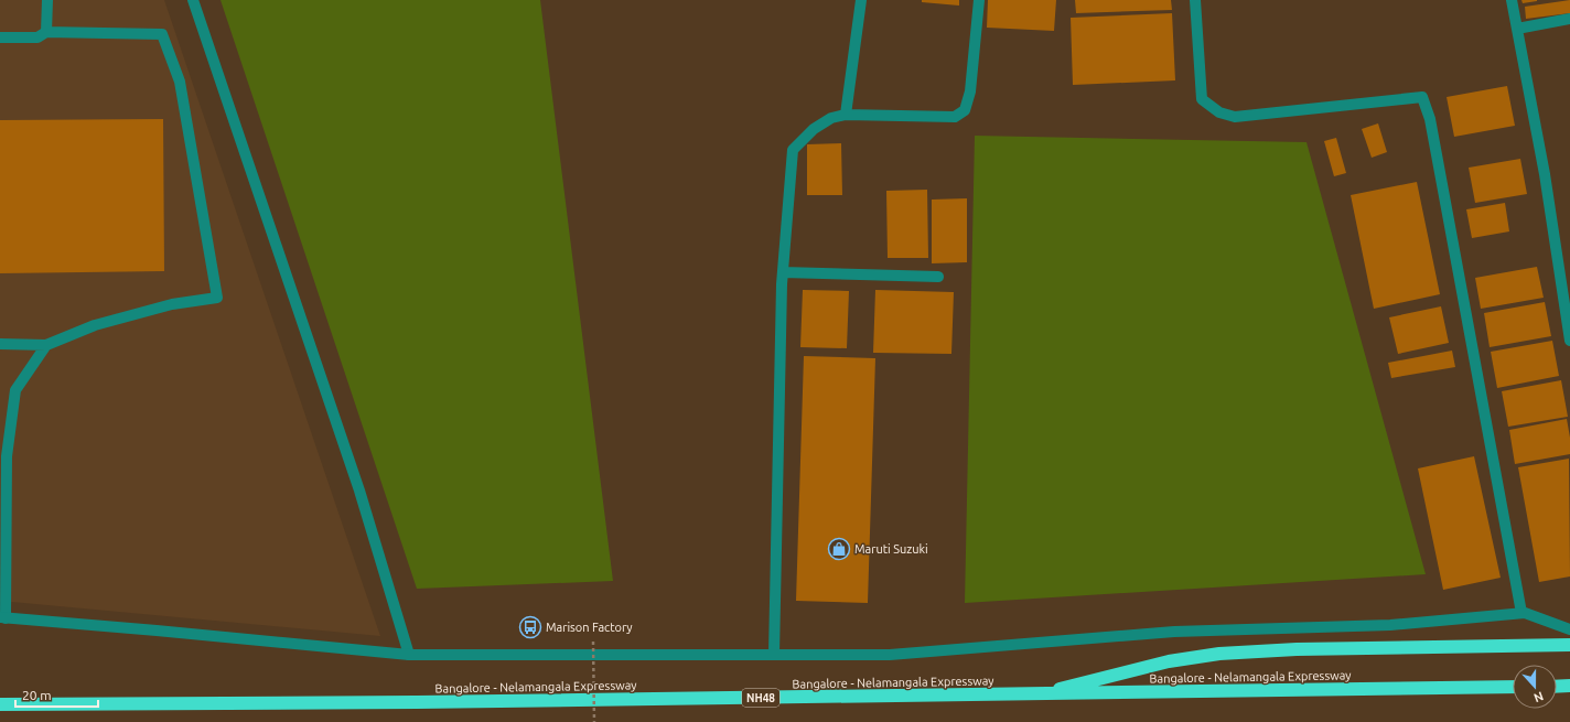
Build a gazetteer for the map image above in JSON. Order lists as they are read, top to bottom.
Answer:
{
  "streets": {
    "highway": ["Bangalore - Nelamangala Expressway", "NH48"]
  },
  "places": {
    "shop": ["Maruti Suzuki"],
    "bus stop": ["Marison Factory"]
  },
  "scale_bar": "20 m",
  "north": "bottom"
}
